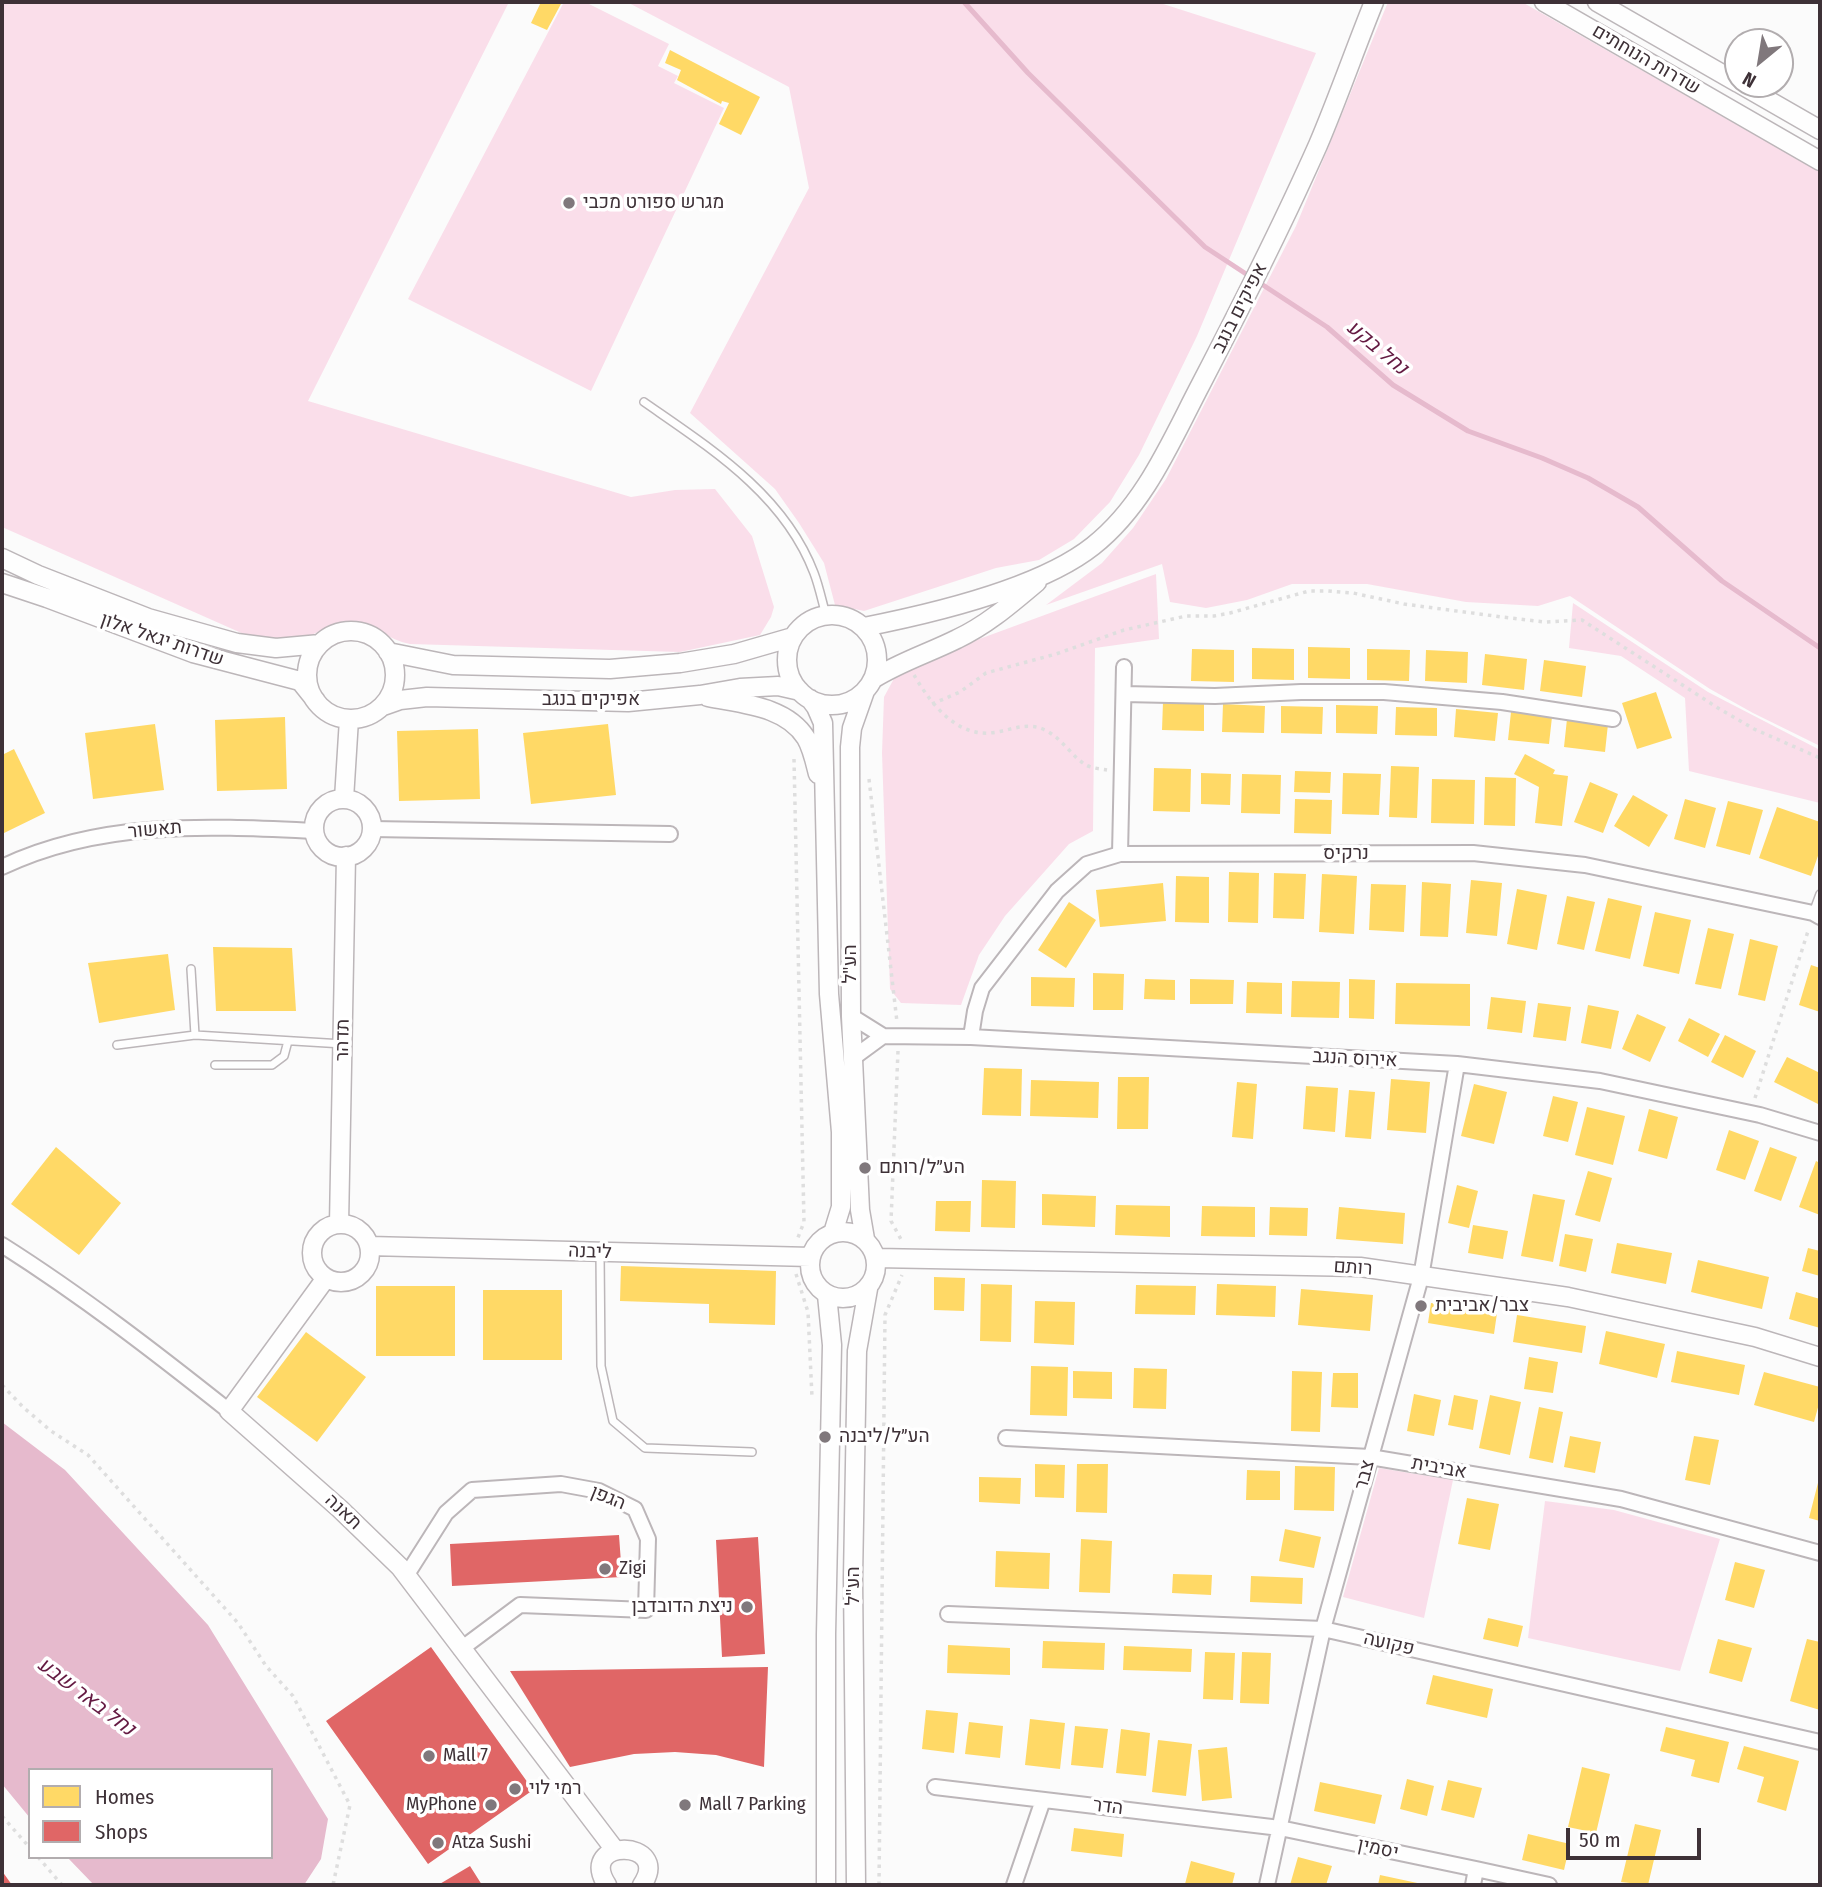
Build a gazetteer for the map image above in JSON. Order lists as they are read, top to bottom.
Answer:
{
  "streets": {
    "street": [
      "שדרות הנוחתים",
      "אפיקים בנגב",
      "שדרות יגאל אלון",
      "תאשור",
      "נרקיס",
      "הע\"ל",
      "תדהר",
      "אירוס הנגב",
      "ליבנה",
      "רותם",
      "אביבית",
      "צבר",
      "הגפן",
      "תאנה",
      "פקועה",
      "הדר",
      "יסמין"
    ]
  },
  "crossings": [
    ["אפיקים בנגב", "שדרות יגאל אלון"],
    ["אפיקים בנגב", "הע\"ל"],
    ["תאשור", "תדהר"],
    ["נרקיס", "אירוס הנגב"],
    ["הע\"ל", "ליבנה"],
    ["הע\"ל", "רותם"],
    ["תדהר", "ליבנה"],
    ["אירוס הנגב", "צבר"],
    ["ליבנה", "רותם"],
    ["רותם", "צבר"],
    ["אביבית", "צבר"],
    ["צבר", "פקועה"],
    ["צבר", "הדר"],
    ["צבר", "יסמין"],
    ["הגפן", "תאנה"],
    ["הדר", "יסמין"]
  ],
  "water": ["נחל בקע", "נחל באר שבע"],
  "places": [
    "מגרש ספורט מכבי",
    "הע״ל/רותם",
    "צבר/אביבית",
    "הע״ל/ליבנה",
    "Zigi",
    "ניצת הדובדבן",
    "Mall 7",
    "רמי לוי",
    "MyPhone",
    "Mall 7 Parking",
    "Atza Sushi"
  ],
  "legend": ["Homes", "Shops"],
  "scale_bar": "50 m",
  "north": "bottom left"
}
